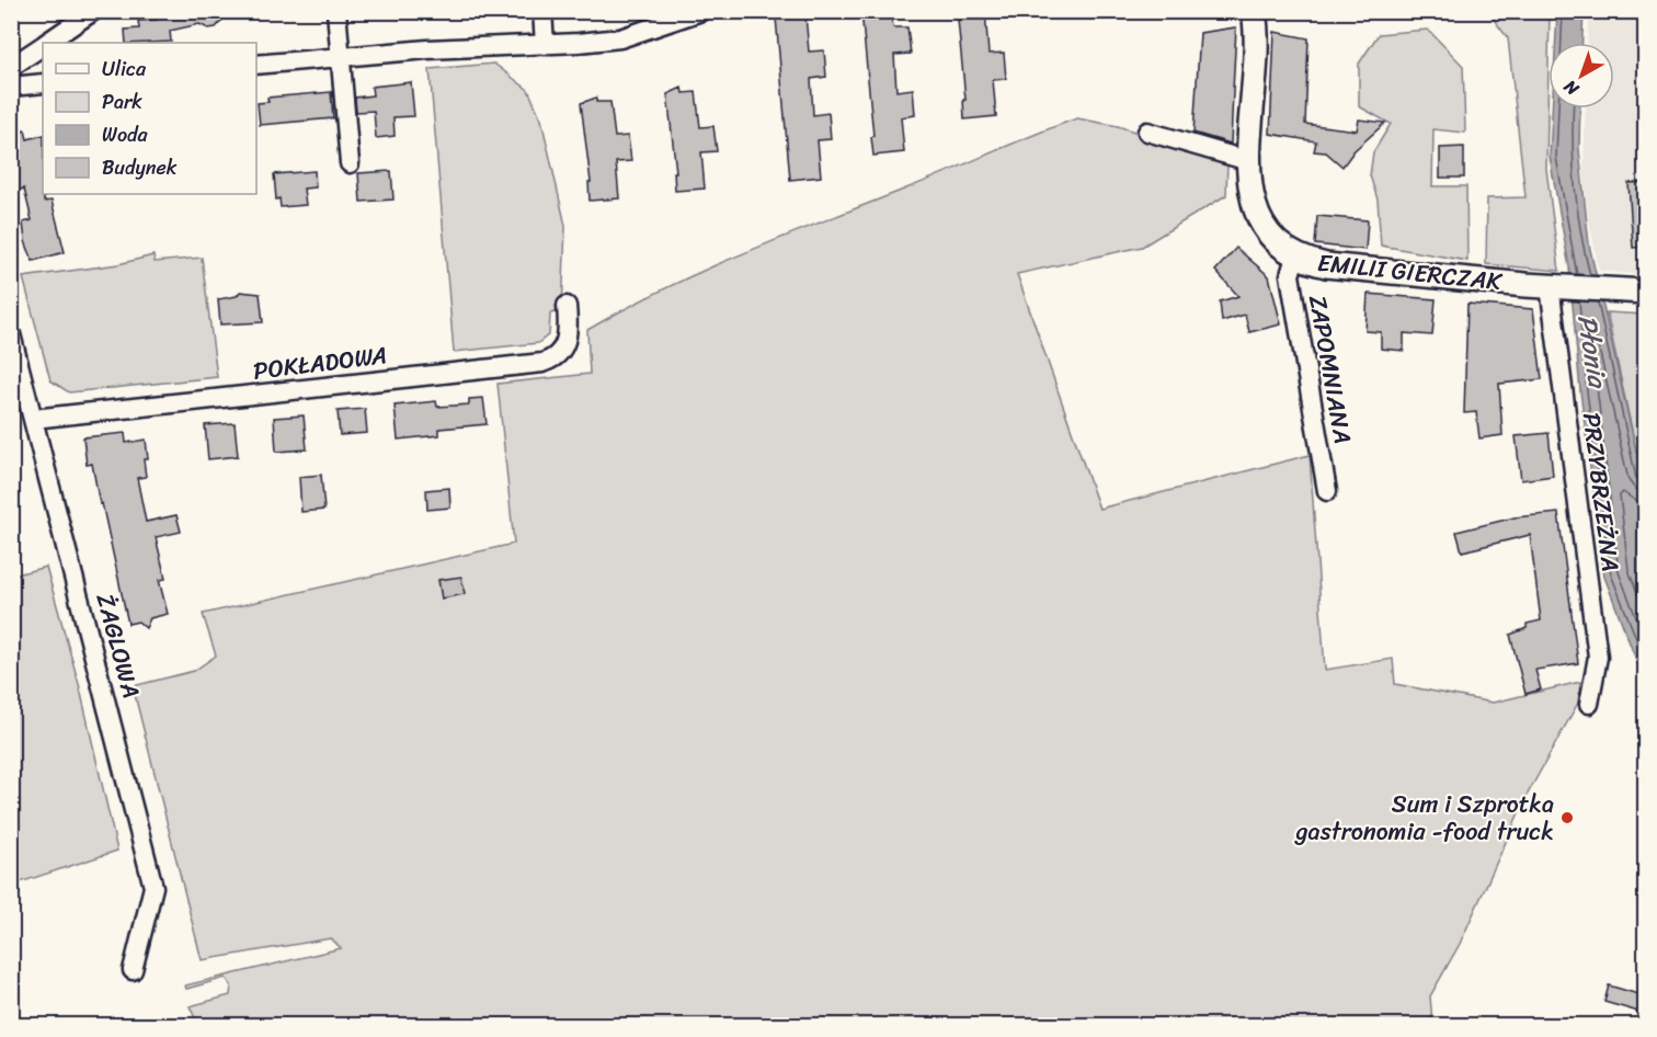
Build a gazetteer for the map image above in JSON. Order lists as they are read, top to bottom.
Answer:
{
  "streets": {
    "street": [
      "EMILII GIERCZAK",
      "POKŁADOWA",
      "ZAPOMNIANA",
      "PRZYBRZEŻNA",
      "ŻAGLOWA"
    ]
  },
  "crossings": [
    ["EMILII GIERCZAK", "ZAPOMNIANA"],
    ["EMILII GIERCZAK", "PRZYBRZEŻNA"],
    ["POKŁADOWA", "ŻAGLOWA"]
  ],
  "water": ["Płonia"],
  "places": ["Sum i Szprotka gastronomia -food truck"],
  "legend": [
    "Ulica",
    "Park",
    "Woda",
    "Budynek"
  ],
  "north": "bottom left"
}
